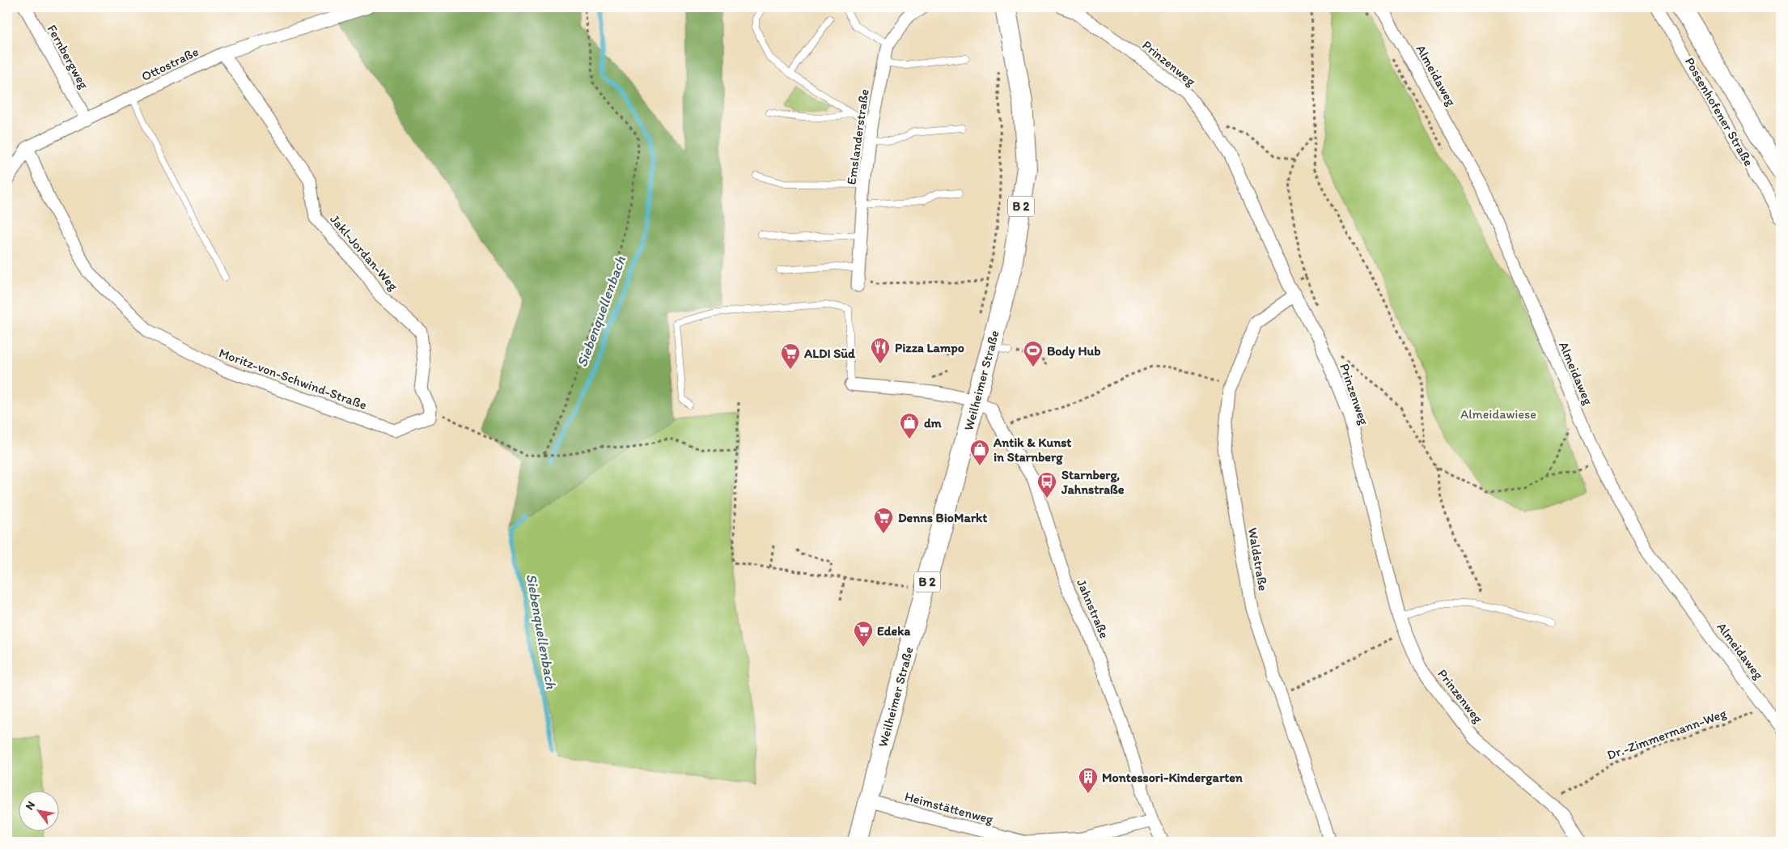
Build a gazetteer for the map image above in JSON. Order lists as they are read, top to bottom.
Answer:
{
  "streets": {
    "main road": ["Possenhofener Straße", "B 2", "Weilheimer Straße"],
    "street": [
      "Fernbergweg",
      "Prinzenweg",
      "Ottostraße",
      "Almeidaweg",
      "Emslanderstraße",
      "Jakl-Jordan-Weg",
      "Moritz-von-Schwind-Straße",
      "Waldstraße",
      "Jahnstraße",
      "Heimstättenweg"
    ],
    "path": ["Dr.-Zimmermann-Weg"]
  },
  "crossings": [
    ["Fernbergweg", "Ottostraße"],
    ["Prinzenweg", "Waldstraße"],
    ["Prinzenweg", "Dr.-Zimmermann-Weg"],
    ["Ottostraße", "Jakl-Jordan-Weg"],
    ["Ottostraße", "Moritz-von-Schwind-Straße"],
    ["Jakl-Jordan-Weg", "Moritz-von-Schwind-Straße"],
    ["Weilheimer Straße", "Jahnstraße"],
    ["Weilheimer Straße", "Heimstättenweg"]
  ],
  "water": ["Siebenquellenbach"],
  "parks": ["Almeidawiese"],
  "places": {
    "restaurant": ["Pizza Lampo"],
    "sports": ["Body Hub"],
    "supermarket": ["ALDI Süd", "Denns BioMarkt", "Edeka"],
    "shop": ["dm", "Antik & Kunst in Starnberg"],
    "bus stop": ["Starnberg, Jahnstraße"],
    "building": ["Montessori-Kindergarten"]
  },
  "north": "top left"
}
